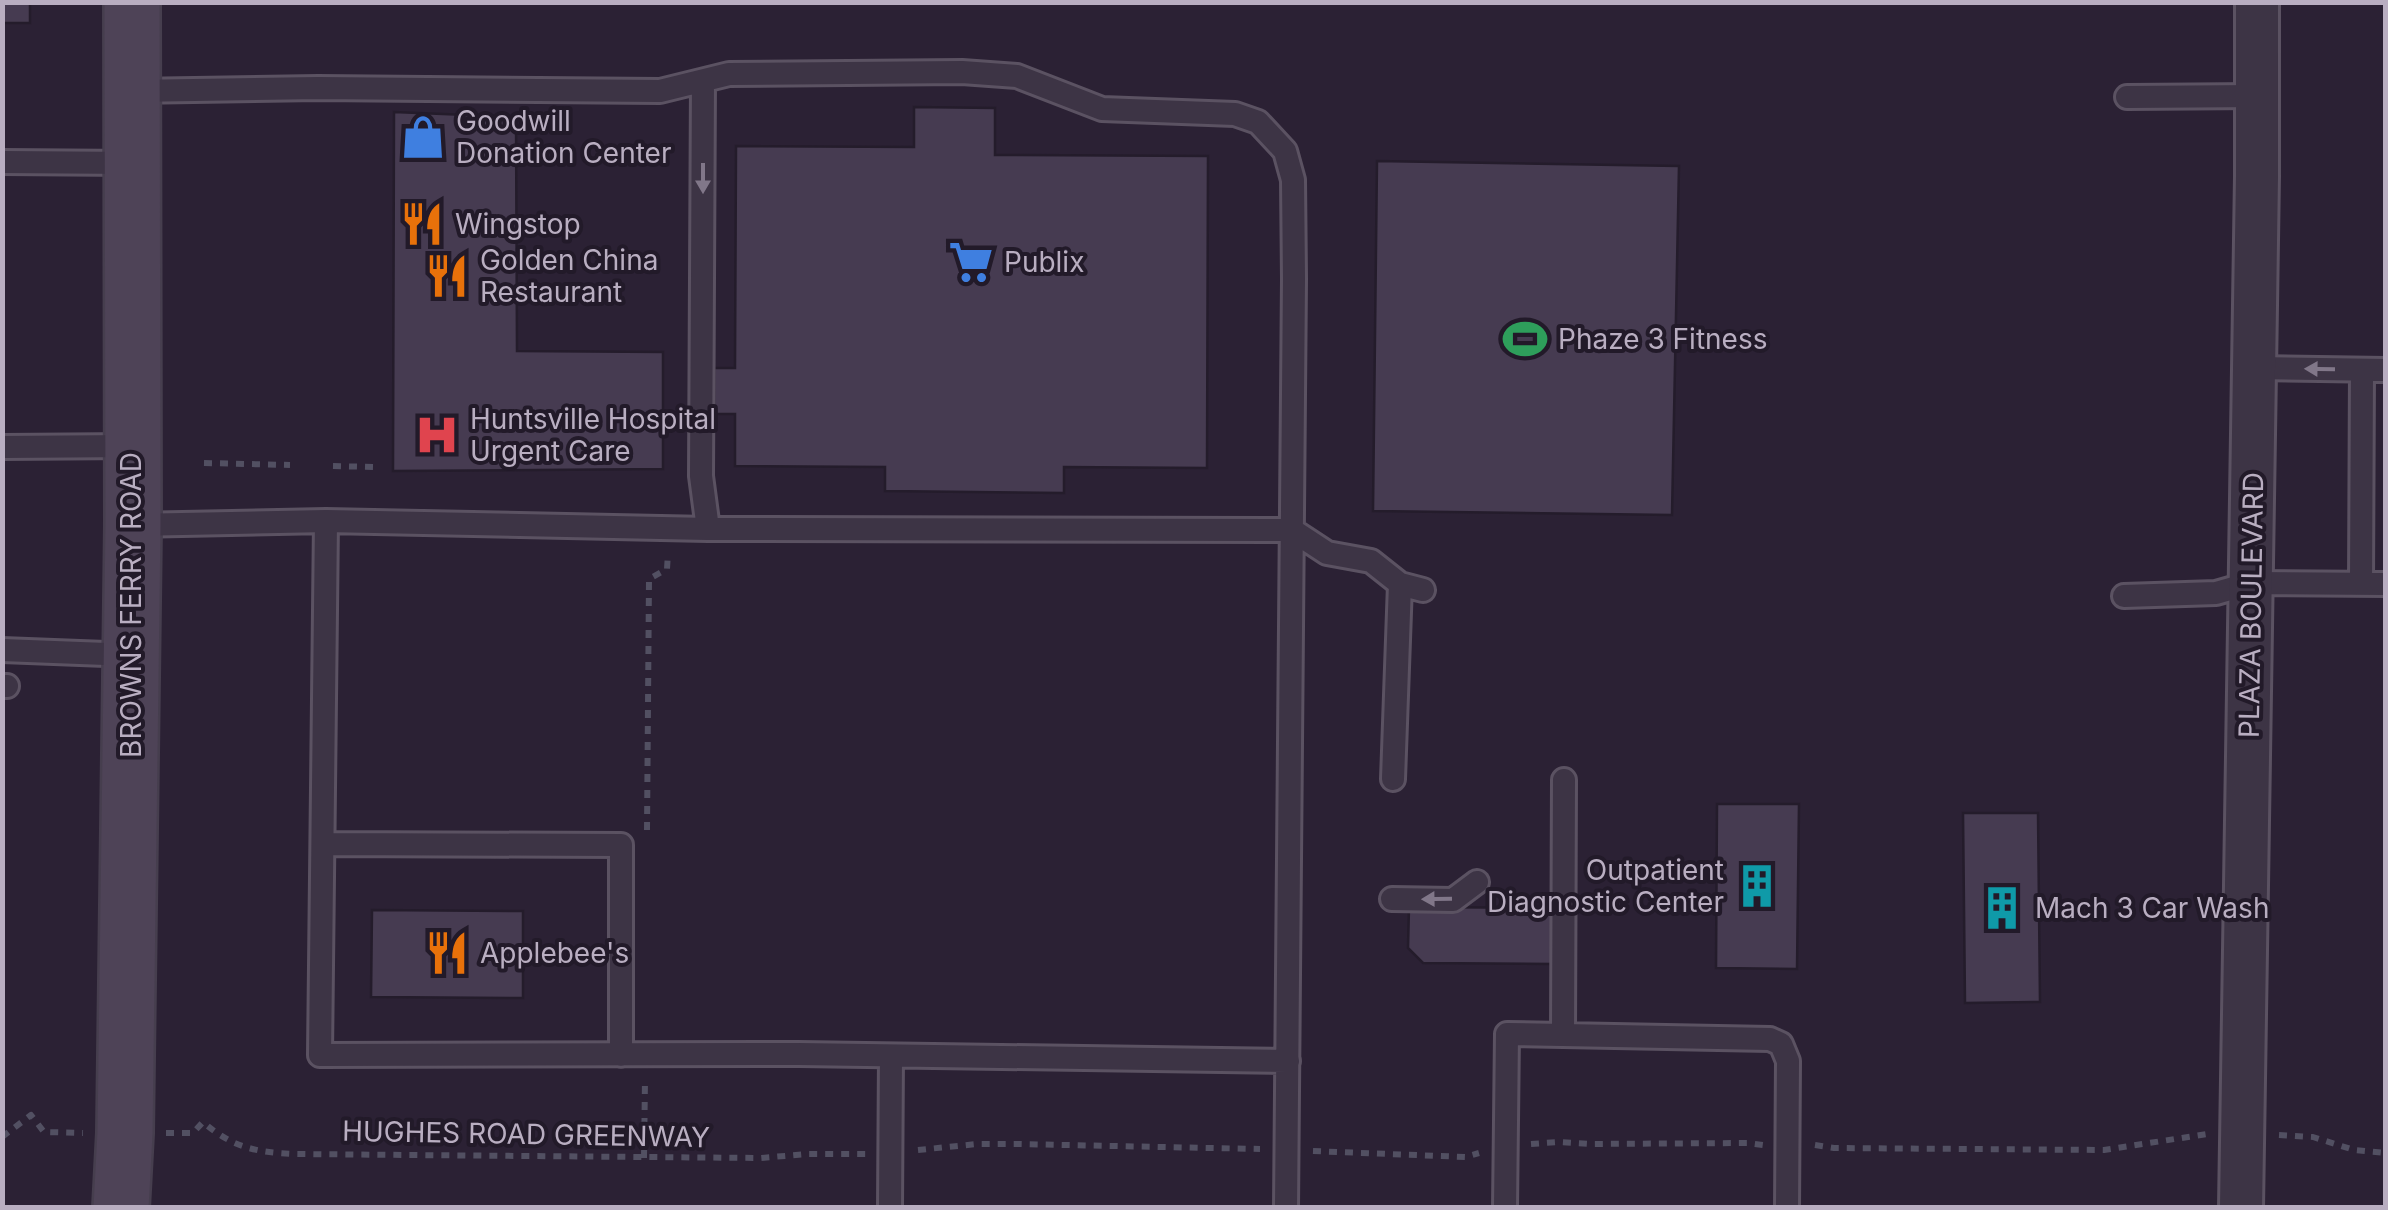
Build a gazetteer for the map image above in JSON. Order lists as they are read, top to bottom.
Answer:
{
  "streets": {
    "main road": ["BROWNS FERRY ROAD"],
    "street": ["PLAZA BOULEVARD"],
    "path": ["HUGHES ROAD GREENWAY"]
  },
  "places": {
    "shop": ["Goodwill Donation Center"],
    "restaurant": ["Wingstop", "Golden China Restaurant", "Applebee's"],
    "supermarket": ["Publix"],
    "sports": ["Phaze 3 Fitness"],
    "hospital": ["Huntsville Hospital Urgent Care"],
    "building": ["Outpatient Diagnostic Center", "Mach 3 Car Wash"]
  }
}
